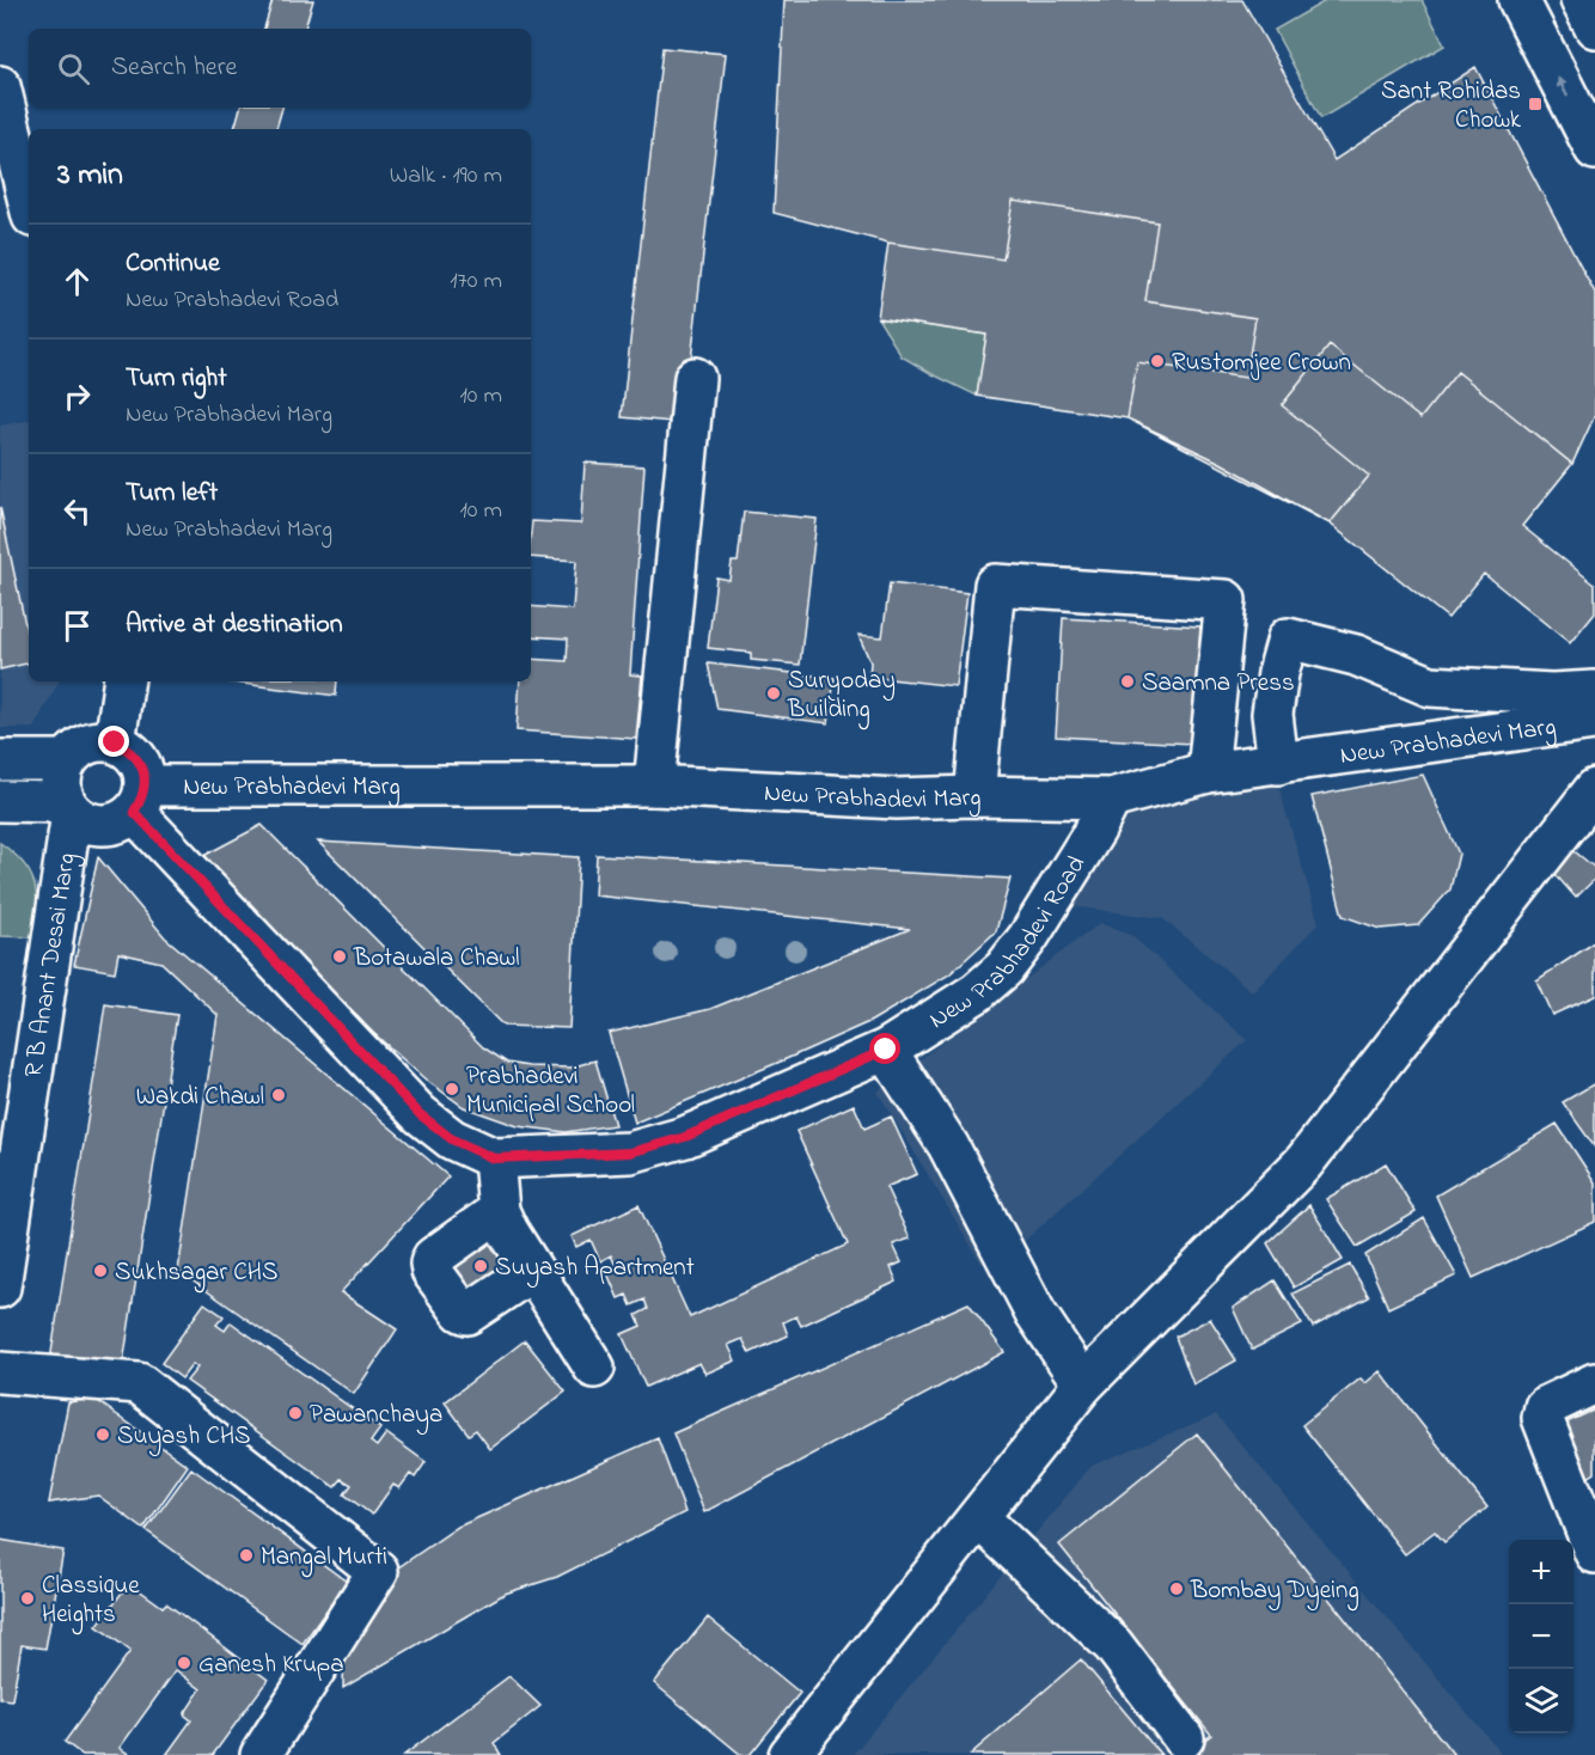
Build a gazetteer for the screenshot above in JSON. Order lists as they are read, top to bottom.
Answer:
{
  "streets": {
    "street": ["New Prabhadevi Marg", "New Prabhadevi Road", "R B Anant Desai Marg"]
  },
  "crossings": [
    ["New Prabhadevi Marg", "New Prabhadevi Road"],
    ["New Prabhadevi Marg", "R B Anant Desai Marg"],
    ["New Prabhadevi Road", "R B Anant Desai Marg"]
  ],
  "places": {
    "transit": ["Sant Rohidas Chowk"],
    "other": [
      "Rustomjee Crown",
      "Saamna Press",
      "Suryoday Building",
      "Botawala Chawl",
      "Prabhadevi Municipal School",
      "Wakdi Chawl",
      "Suyash Apartment",
      "Sukhsagar CHS",
      "Pawanchaya",
      "Suyash CHS",
      "Mangal Murti",
      "Bombay Dyeing",
      "Classique Heights",
      "Ganesh Krupa"
    ]
  },
  "page": {
    "search": "Search here",
    "heading": ["3 min", "Walk · 190 m"],
    "list": [
      ["Continue", "New Prabhadevi Road", "170 m"],
      ["Turn right", "New Prabhadevi Marg", "10 m"],
      ["Turn left", "New Prabhadevi Marg", "10 m"],
      "Arrive at destination"
    ],
    "map_buttons": ["+", "−"]
  }
}
